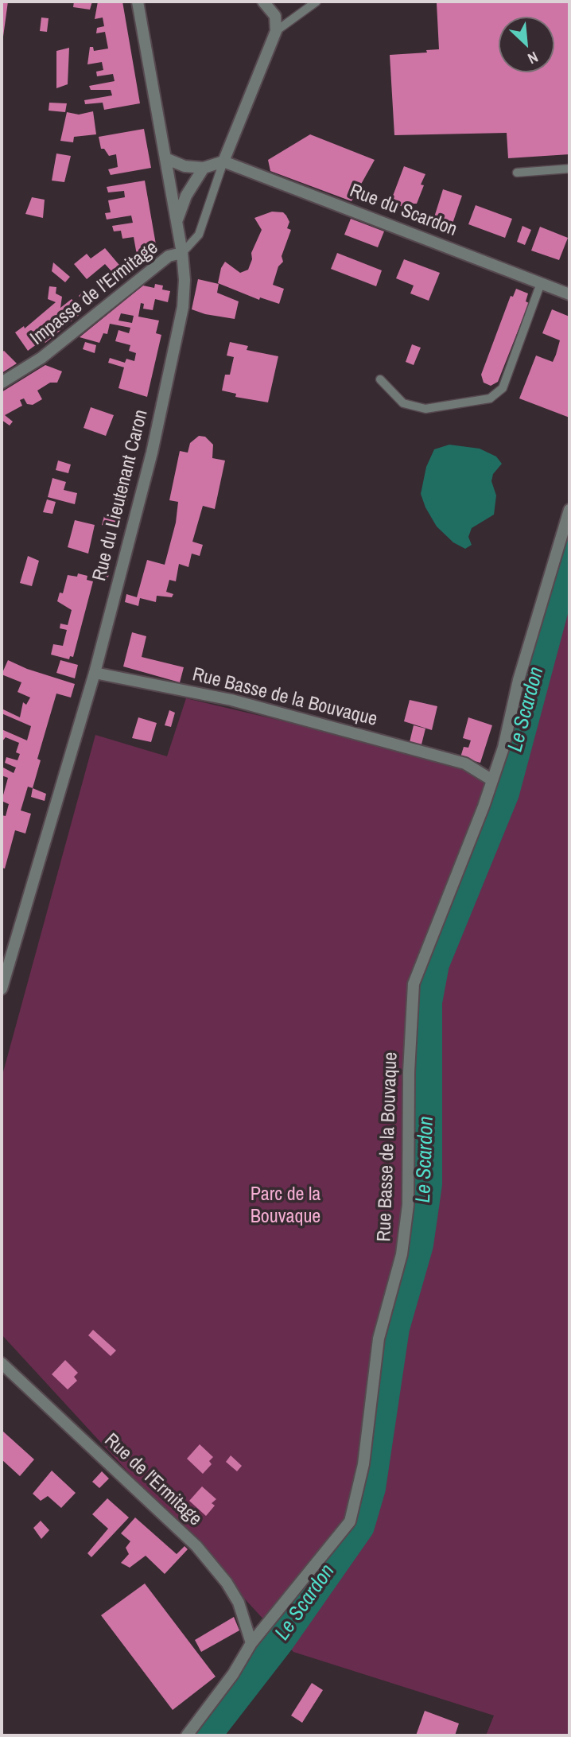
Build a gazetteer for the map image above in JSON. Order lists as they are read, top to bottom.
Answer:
{
  "streets": {
    "street": [
      "Rue du Scardon",
      "Impasse de l'Ermitage",
      "Rue du Lieutenant Caron",
      "Rue Basse de la Bouvaque",
      "Rue de l'Ermitage"
    ]
  },
  "crossings": [
    ["Impasse de l'Ermitage", "Rue du Lieutenant Caron"],
    ["Rue du Lieutenant Caron", "Rue Basse de la Bouvaque"],
    ["Rue Basse de la Bouvaque", "Rue de l'Ermitage"]
  ],
  "water": ["Le Scardon"],
  "parks": ["Parc de la Bouvaque"],
  "north": "bottom right"
}
